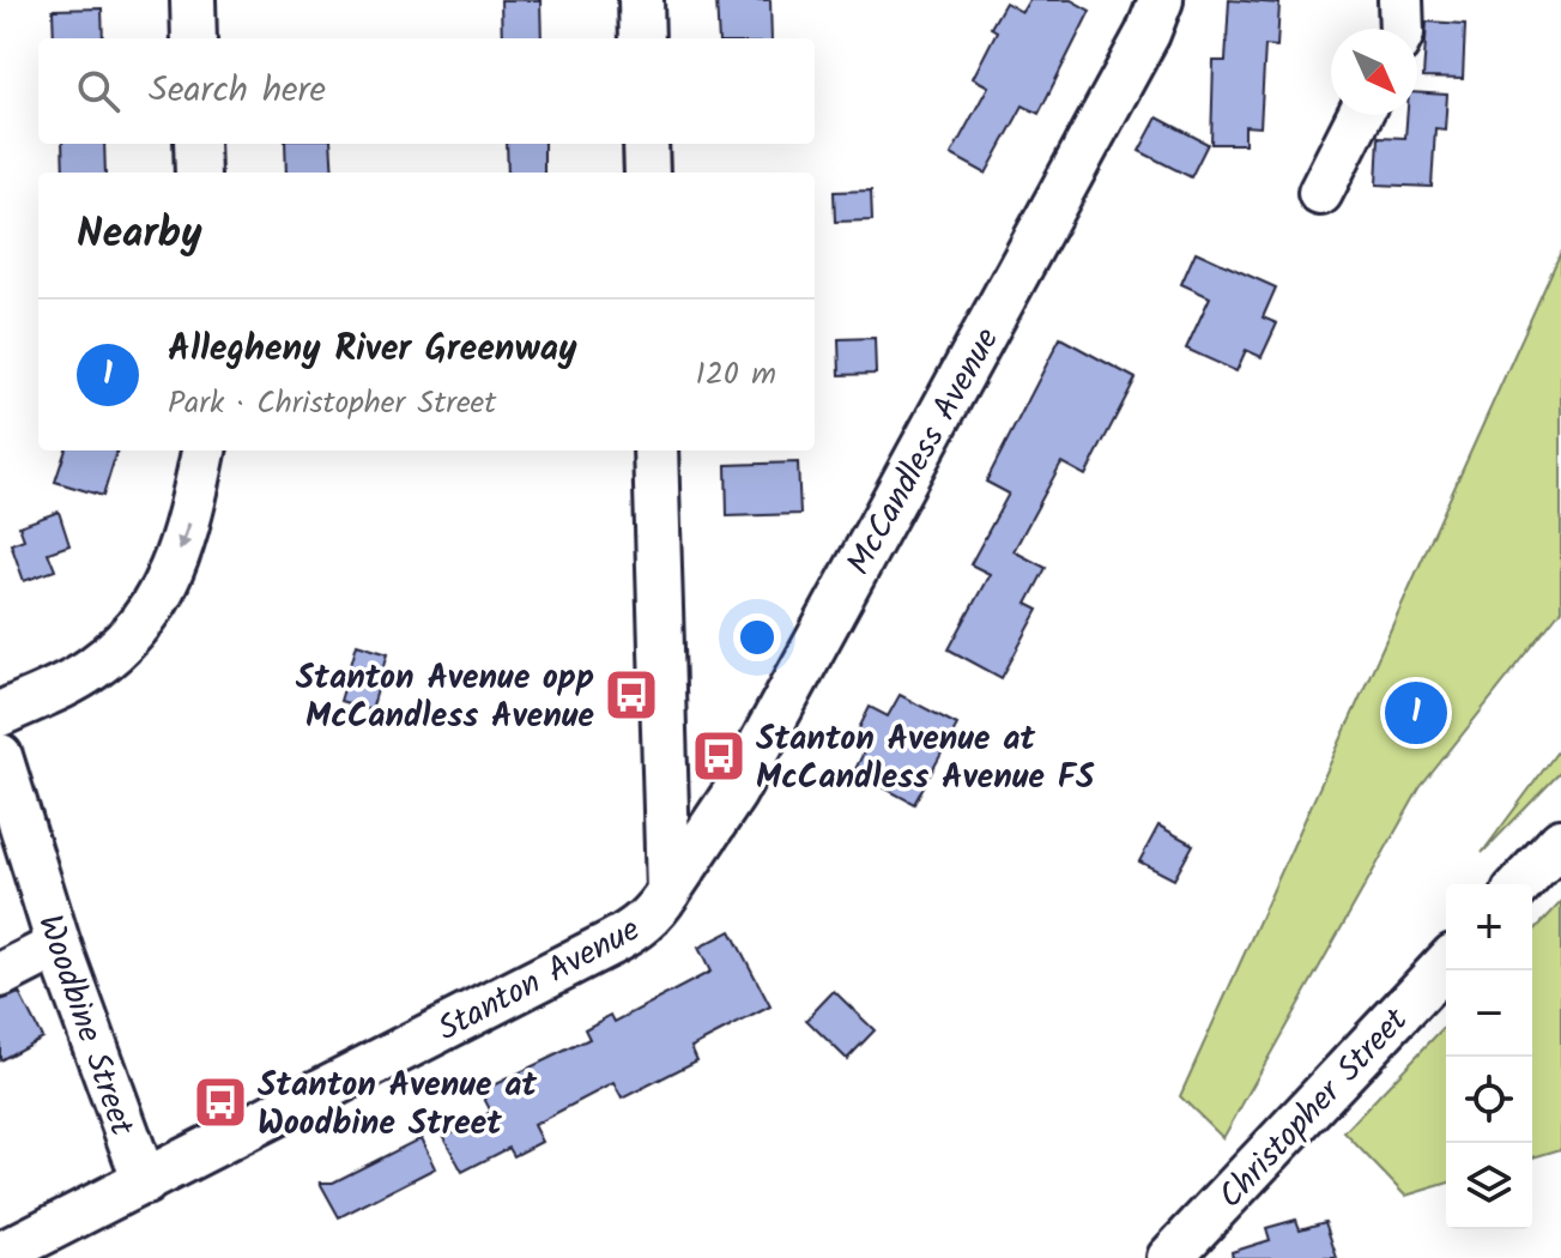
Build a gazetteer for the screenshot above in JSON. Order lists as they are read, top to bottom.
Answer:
{
  "streets": {
    "street": [
      "McCandless Avenue",
      "Stanton Avenue",
      "Woodbine Street",
      "Christopher Street"
    ]
  },
  "crossings": [
    ["McCandless Avenue", "Stanton Avenue"],
    ["Stanton Avenue", "Woodbine Street"]
  ],
  "places": {
    "bus stop": ["Stanton Avenue opp McCandless Avenue", "Stanton Avenue at McCandless Avenue FS", "Stanton Avenue at Woodbine Street"]
  },
  "north": "bottom right",
  "page": {
    "search": "Search here",
    "heading": "Nearby",
    "list": [
      {
        "mark": "1",
        "name": "Allegheny River Greenway",
        "note": "Park · Christopher Street",
        "value": "120 m"
      }
    ],
    "pins": "1",
    "map_buttons": ["+", "−"]
  }
}
